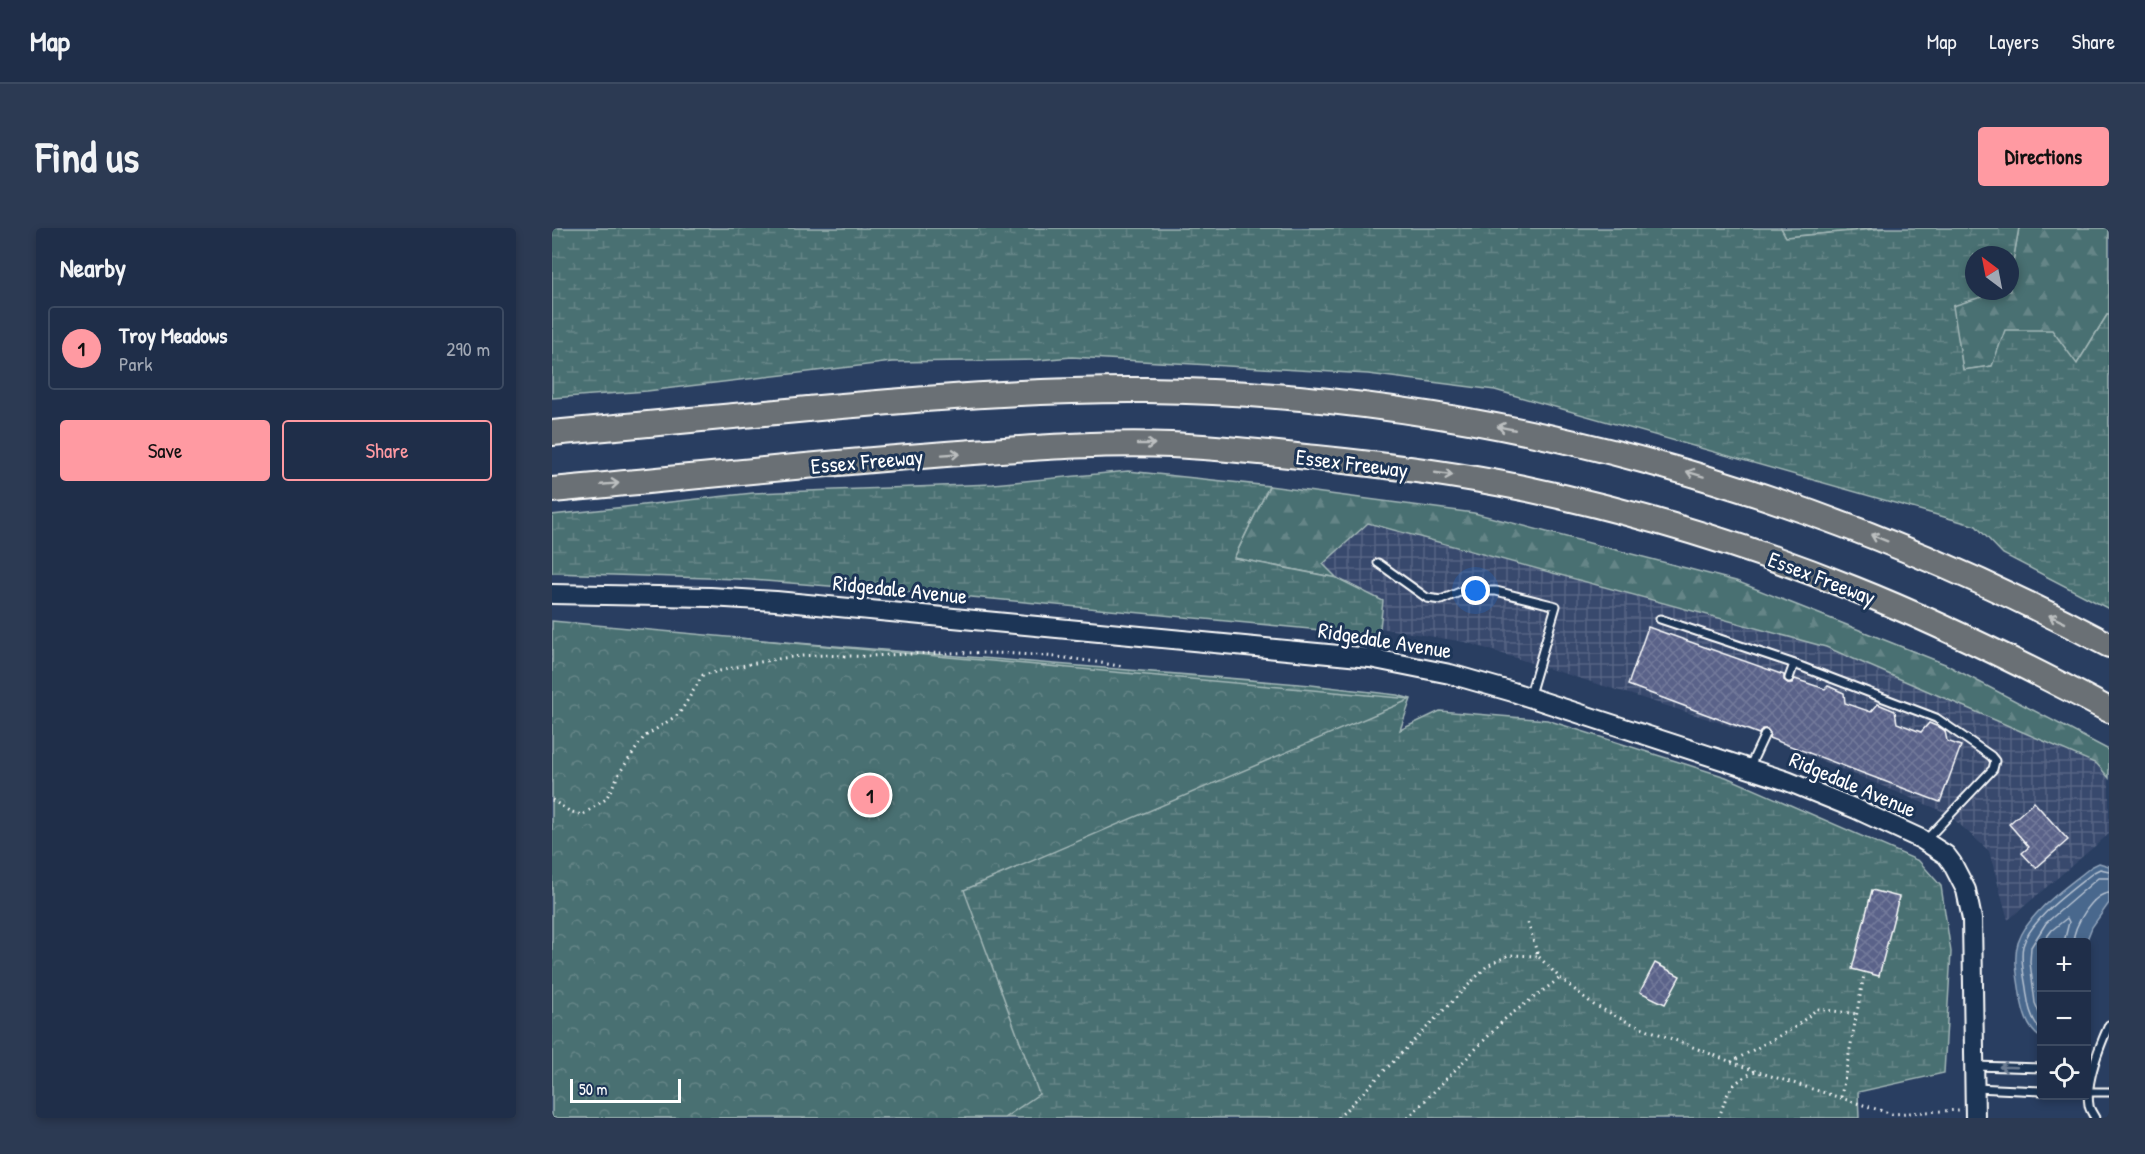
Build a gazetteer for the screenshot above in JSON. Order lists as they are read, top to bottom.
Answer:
{
  "streets": {
    "highway": ["Essex Freeway"],
    "main road": ["Ridgedale Avenue"]
  },
  "scale_bar": "50 m",
  "north": "top left",
  "page": {
    "header": "Map",
    "nav": ["Map", "Layers", "Share"],
    "buttons": [
      "Directions",
      ["Save", "Share"]
    ],
    "title": "Find us",
    "heading": "Nearby",
    "list": [
      {
        "mark": "1",
        "name": "Troy Meadows",
        "note": "Park",
        "value": "290 m"
      }
    ],
    "pins": "1",
    "map_buttons": ["+", "−"],
    "scale": "50 m"
  }
}
